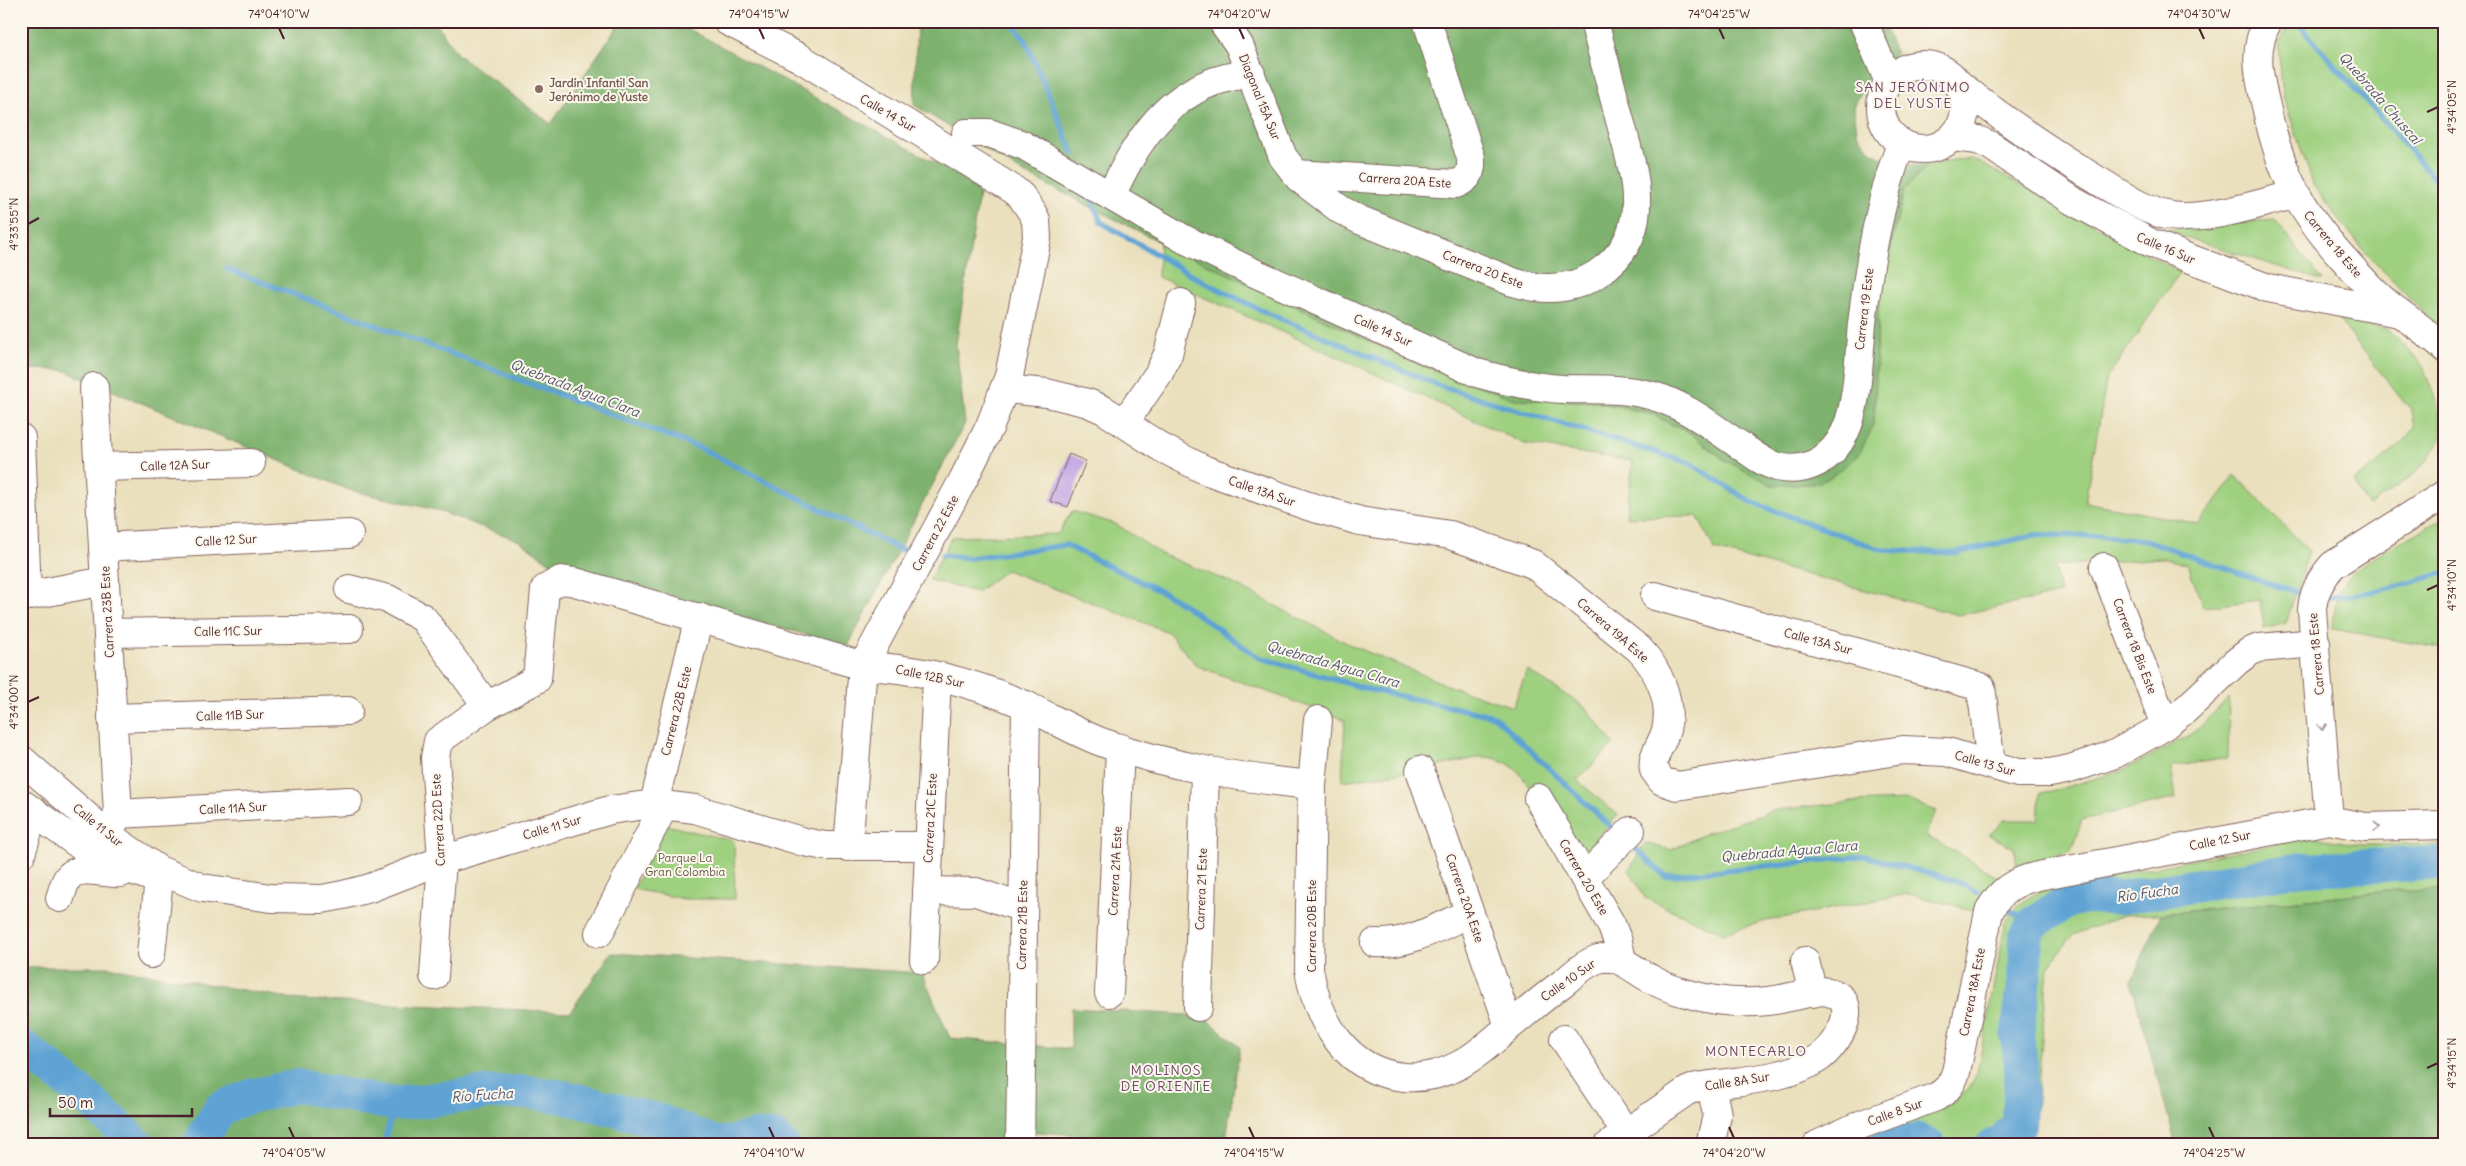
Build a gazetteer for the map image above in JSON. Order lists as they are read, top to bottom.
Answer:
{
  "streets": {
    "street": [
      "Diagonal 15A Sur",
      "Calle 14 Sur",
      "Carrera 20A Este",
      "Carrera 18 Este",
      "Calle 16 Sur",
      "Carrera 20 Este",
      "Carrera 19 Este",
      "Calle 12A Sur",
      "Calle 13A Sur",
      "Carrera 22 Este",
      "Calle 12 Sur",
      "Carrera 23B Este",
      "Carrera 19A Este",
      "Calle 11C Sur",
      "Carrera 18 Bis Este",
      "Calle 12B Sur",
      "Carrera 22B Este",
      "Calle 11B Sur",
      "Calle 13 Sur",
      "Calle 11A Sur",
      "Carrera 21C Este",
      "Carrera 22D Este",
      "Calle 11 Sur",
      "Carrera 21A Este",
      "Carrera 21 Este",
      "Carrera 21B Este",
      "Carrera 20B Este",
      "Calle 10 Sur",
      "Carrera 18A Este",
      "Calle 8A Sur",
      "Calle 8 Sur"
    ]
  },
  "crossings": [
    ["Diagonal 15A Sur", "Carrera 20A Este"],
    ["Diagonal 15A Sur", "Carrera 20 Este"],
    ["Calle 14 Sur", "Carrera 19 Este"],
    ["Calle 14 Sur", "Carrera 22 Este"],
    ["Carrera 20A Este", "Carrera 20 Este"],
    ["Carrera 20A Este", "Calle 10 Sur"],
    ["Carrera 18 Este", "Calle 16 Sur"],
    ["Carrera 18 Este", "Calle 12 Sur"],
    ["Carrera 18 Este", "Calle 13 Sur"],
    ["Calle 16 Sur", "Carrera 19 Este"],
    ["Carrera 20 Este", "Calle 10 Sur"],
    ["Calle 12A Sur", "Carrera 23B Este"],
    ["Calle 13A Sur", "Carrera 22 Este"],
    ["Calle 13A Sur", "Carrera 19A Este"],
    ["Calle 13A Sur", "Calle 13 Sur"],
    ["Carrera 22 Este", "Calle 12B Sur"],
    ["Carrera 22 Este", "Calle 11 Sur"],
    ["Calle 12 Sur", "Carrera 23B Este"],
    ["Calle 12 Sur", "Carrera 18A Este"],
    ["Carrera 23B Este", "Calle 11C Sur"],
    ["Carrera 23B Este", "Calle 11B Sur"],
    ["Carrera 23B Este", "Calle 11A Sur"],
    ["Carrera 23B Este", "Calle 11 Sur"],
    ["Carrera 19A Este", "Calle 13 Sur"],
    ["Carrera 18 Bis Este", "Calle 13 Sur"],
    ["Calle 12B Sur", "Carrera 22B Este"],
    ["Calle 12B Sur", "Carrera 21C Este"],
    ["Calle 12B Sur", "Carrera 22D Este"],
    ["Calle 12B Sur", "Carrera 21A Este"],
    ["Calle 12B Sur", "Carrera 21 Este"],
    ["Calle 12B Sur", "Carrera 21B Este"],
    ["Calle 12B Sur", "Carrera 20B Este"],
    ["Carrera 22B Este", "Calle 11 Sur"],
    ["Calle 11A Sur", "Calle 11 Sur"],
    ["Carrera 21C Este", "Calle 11 Sur"],
    ["Carrera 22D Este", "Calle 11 Sur"],
    ["Carrera 20B Este", "Calle 10 Sur"],
    ["Carrera 18A Este", "Calle 8 Sur"]
  ],
  "districts": ["SAN JERÓNIMO DEL YUSTE", "MONTECARLO", "MOLINOS DE ORIENTE"],
  "water": ["Quebrada Chuscal", "Quebrada Agua Clara", "Río Fucha"],
  "parks": ["Parque La Gran Colombia"],
  "places": ["Jardín Infantil San Jerónimo de Yuste"],
  "scale_bar": "50 m",
  "coordinates": [
    "74°04'10\"W",
    "74°04'15\"W",
    "74°04'20\"W",
    "74°04'25\"W",
    "74°04'30\"W",
    "4°34'05\"N",
    "4°33'55\"N",
    "4°34'10\"N",
    "4°34'00\"N",
    "4°34'15\"N",
    "74°04'05\"W"
  ]
}
